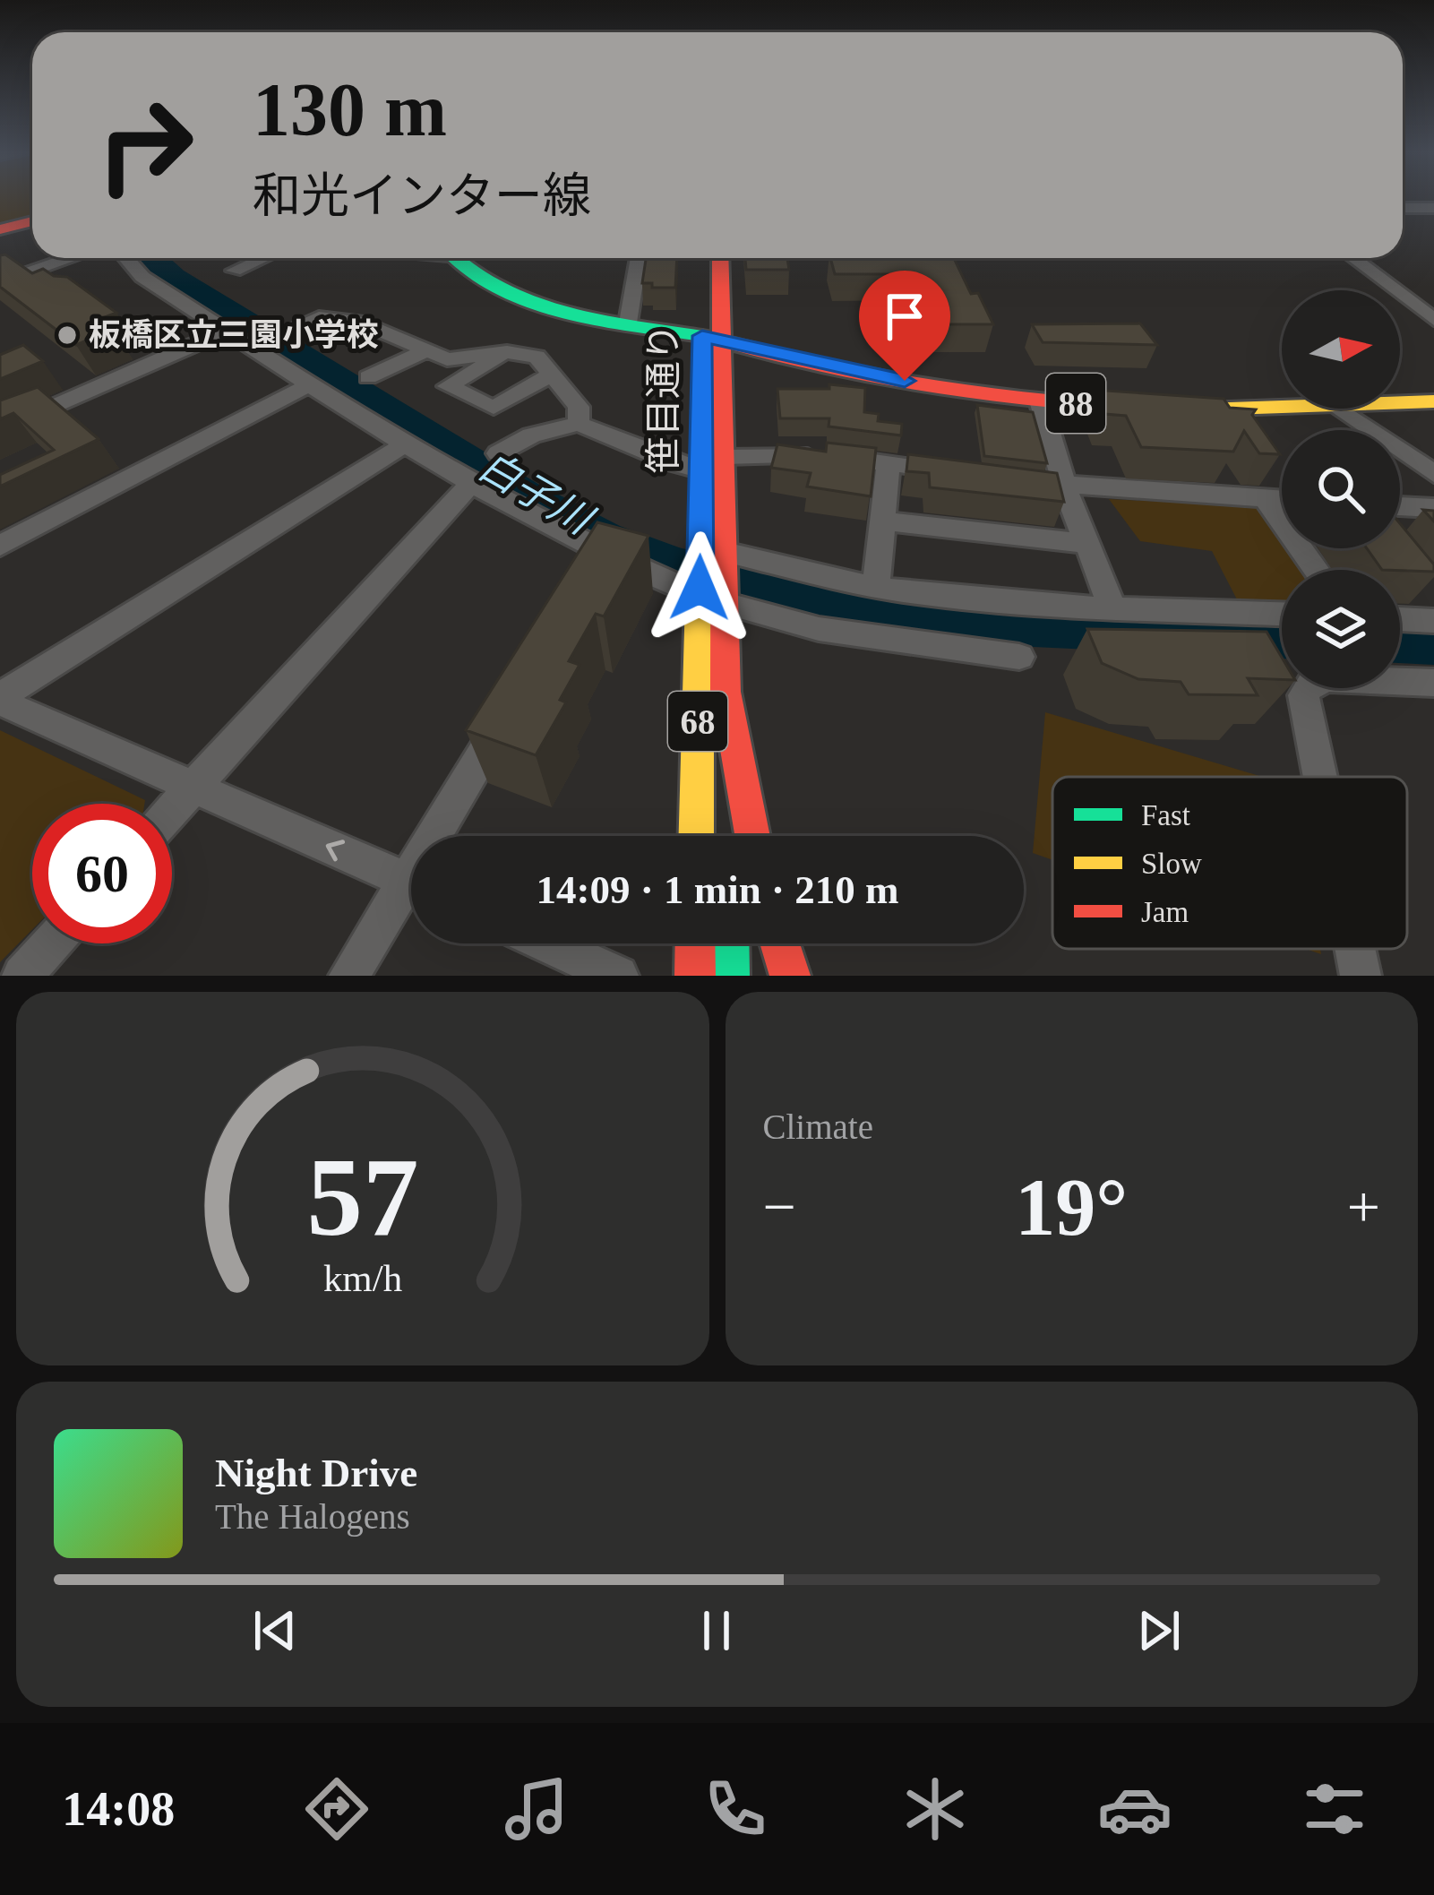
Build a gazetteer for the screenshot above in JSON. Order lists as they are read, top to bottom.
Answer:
{
  "streets": {
    "main road": ["笹目通り", "88", "68"]
  },
  "crossings": [
    ["笹目通り", "88"],
    ["笹目通り", "68"]
  ],
  "water": ["白子川"],
  "places": ["板橋区立三園小学校"],
  "legend": ["Fast", "Slow", "Jam"],
  "north": "right",
  "page": {
    "turn": ["130 m", "和光インター線"],
    "limit": "60",
    "trip": "14:09 · 1 min · 210 m",
    "tile": "Climate",
    "heat": ["−", "19°", "+"],
    "song": ["Night Drive", "The Halogens"],
    "tabs": "14:08",
    "gauge": ["57", "km/h"]
  }
}
